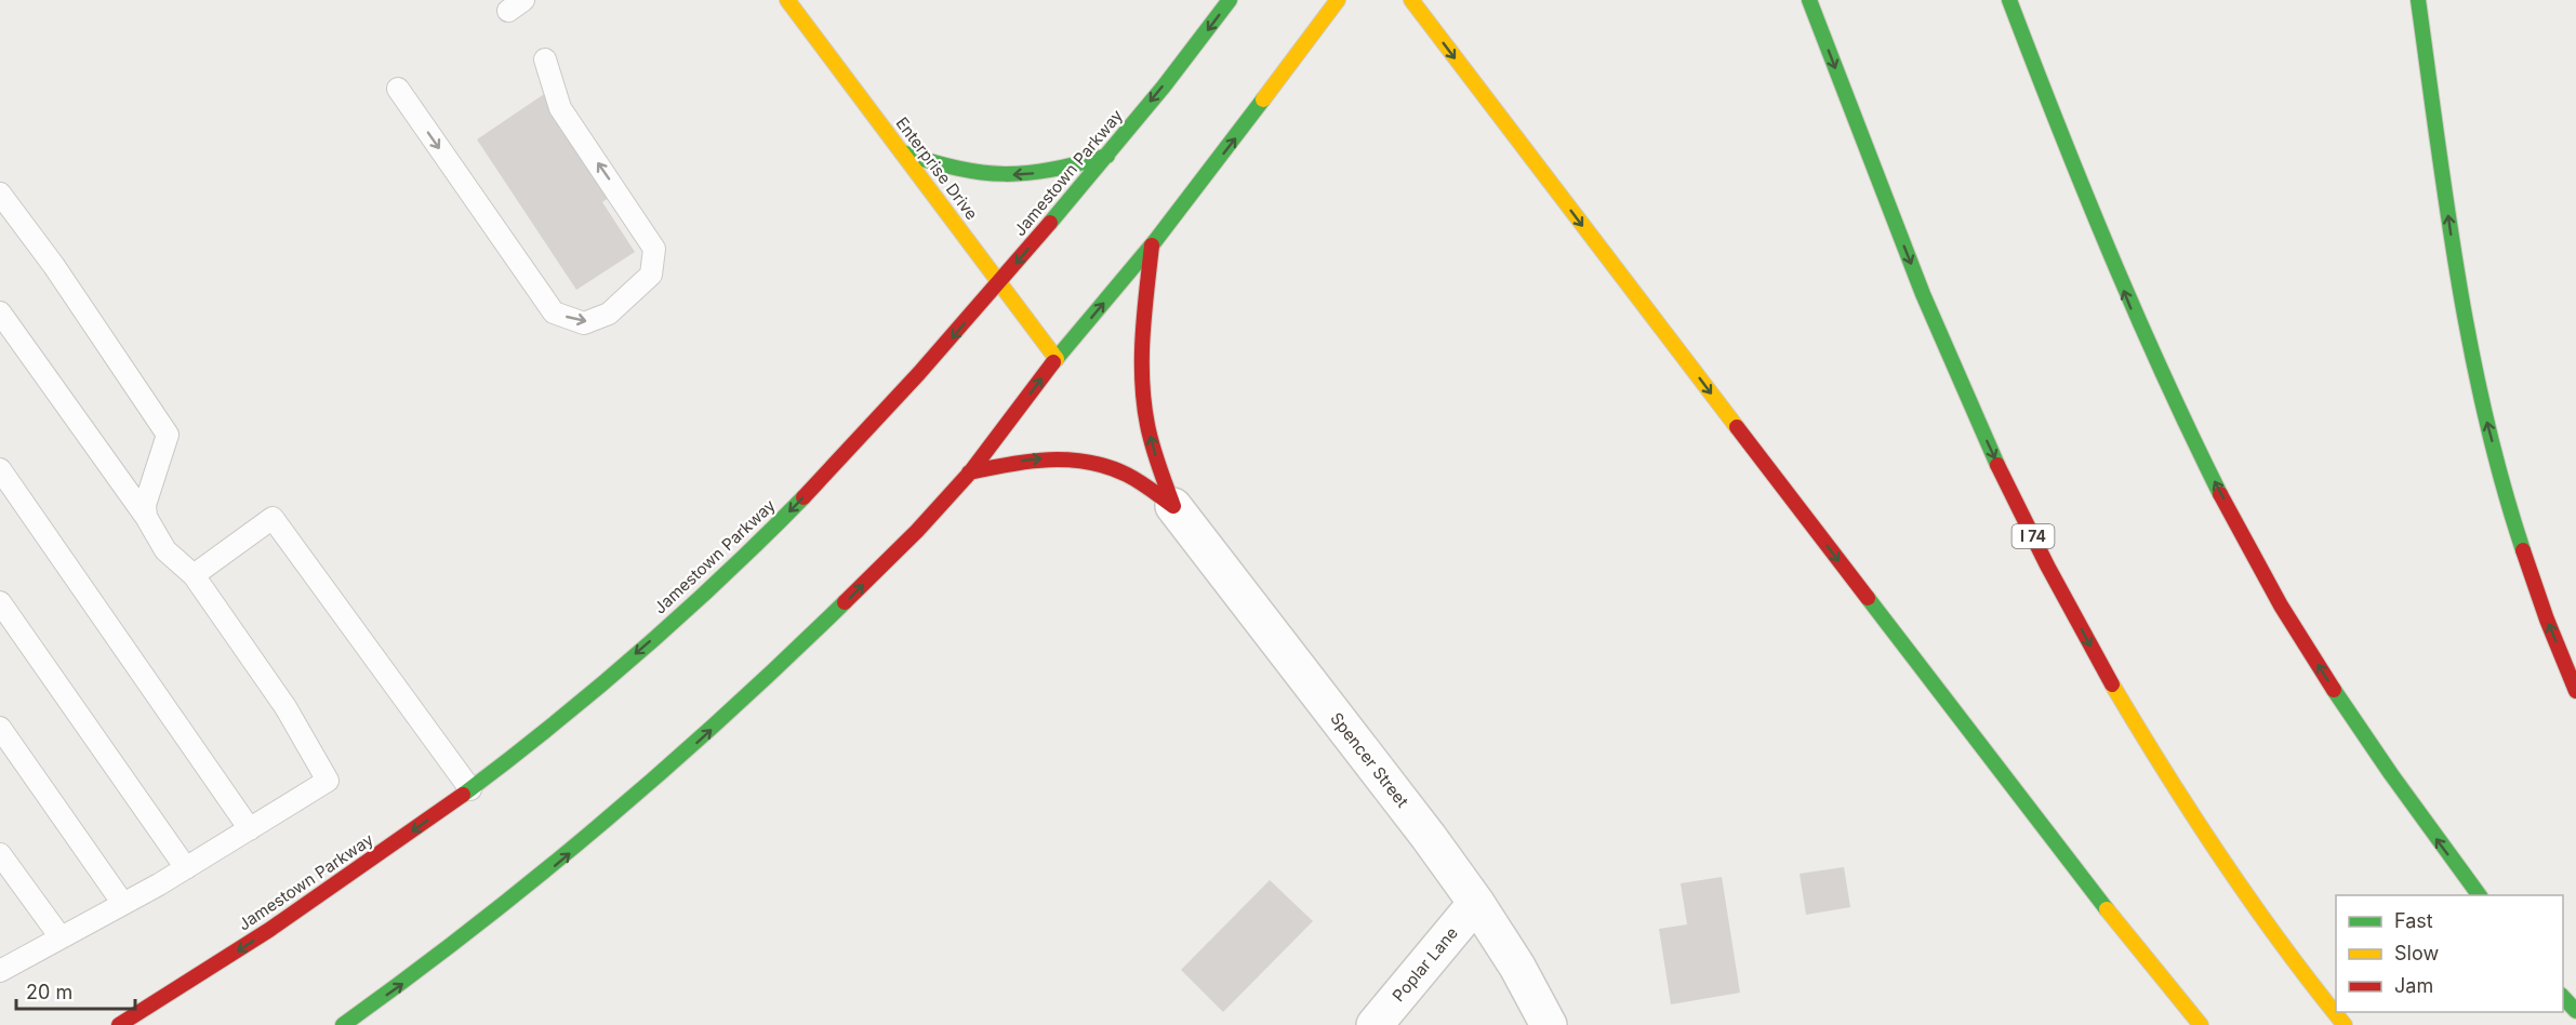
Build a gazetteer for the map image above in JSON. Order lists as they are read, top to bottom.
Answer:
{
  "streets": {
    "main road": ["Enterprise Drive", "Jamestown Parkway", "I 74"],
    "street": ["Spencer Street", "Poplar Lane"]
  },
  "crossings": [
    ["Enterprise Drive", "Jamestown Parkway"],
    ["Spencer Street", "Poplar Lane"]
  ],
  "legend": ["Fast", "Slow", "Jam"],
  "scale_bar": "20 m"
}
